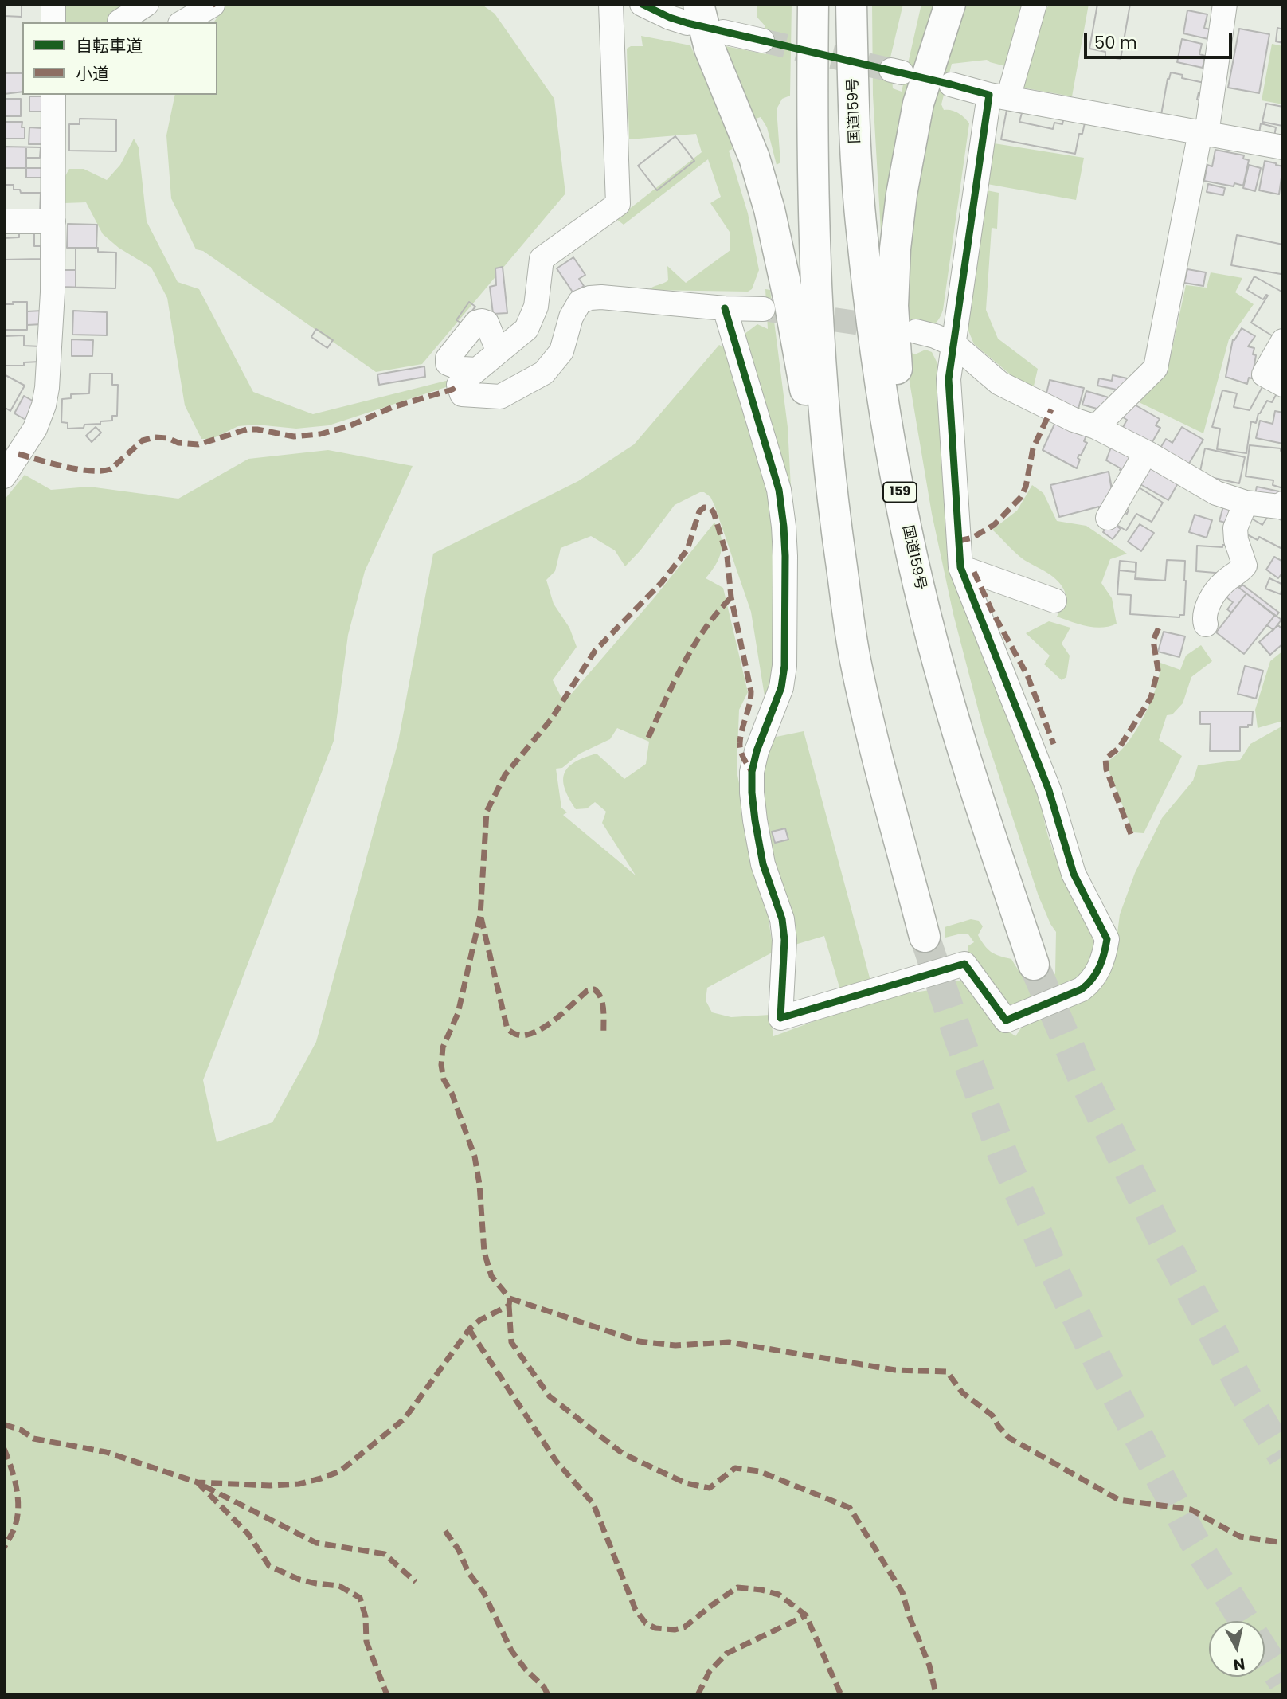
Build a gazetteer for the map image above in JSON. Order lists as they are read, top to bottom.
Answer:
{
  "streets": {
    "highway": ["国道159号", "159"]
  },
  "crossings": [
    ["国道159号", "159"]
  ],
  "legend": ["自転車道", "小道"],
  "scale_bar": "50 m",
  "north": "bottom"
}
